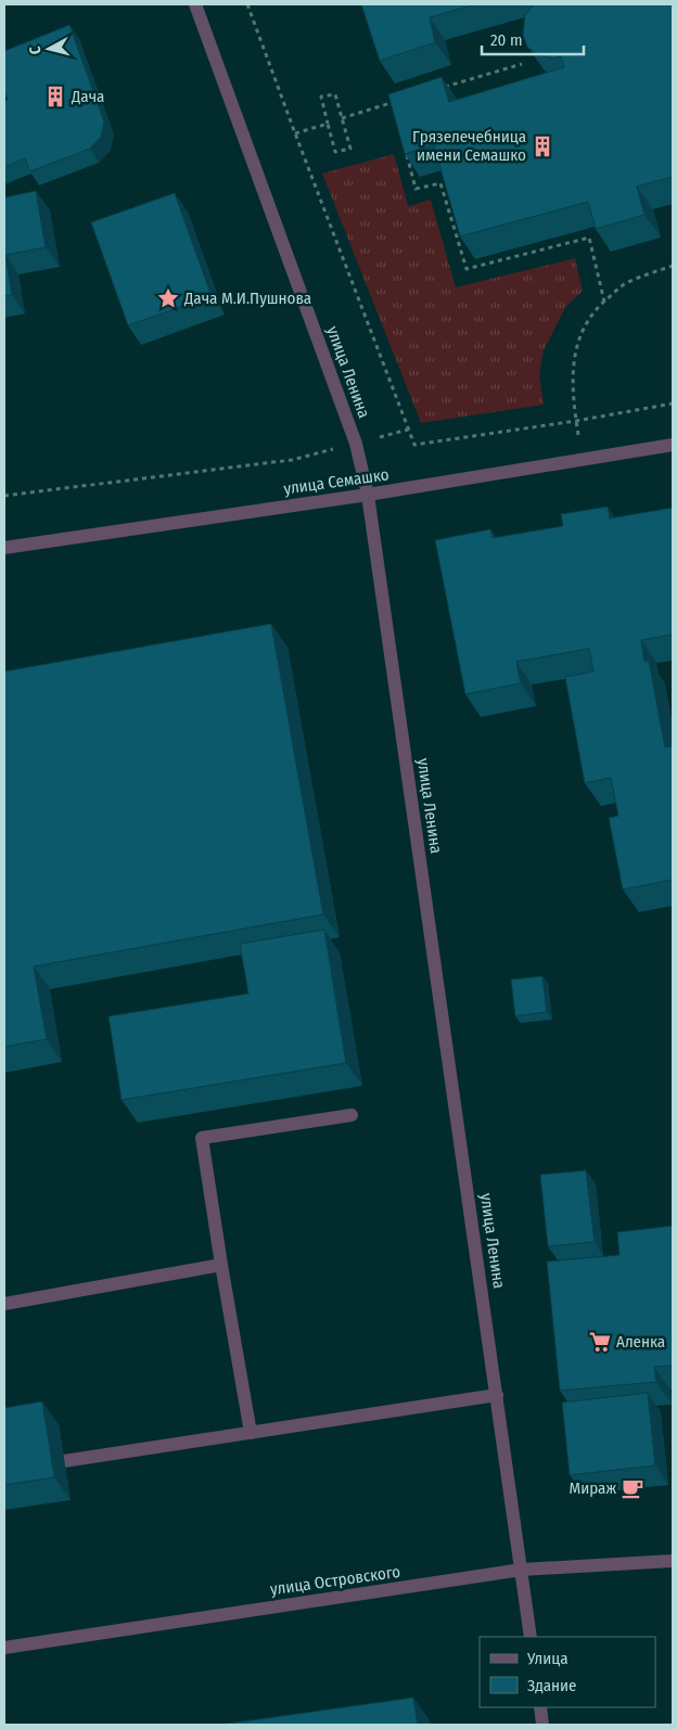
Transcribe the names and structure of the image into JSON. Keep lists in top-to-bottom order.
{
  "streets": {
    "street": ["улица Ленина", "улица Семашко", "улица Островского"]
  },
  "crossings": [
    ["улица Ленина", "улица Семашко"],
    ["улица Ленина", "улица Островского"]
  ],
  "places": {
    "building": ["Дача", "Грязелечебница имени Семашко"],
    "place": ["Дача М.И.Пушнова"],
    "supermarket": ["Аленка"],
    "cafe": ["Мираж"]
  },
  "legend": ["Улица", "Здание"],
  "scale_bar": "20 m",
  "north": "left"
}
